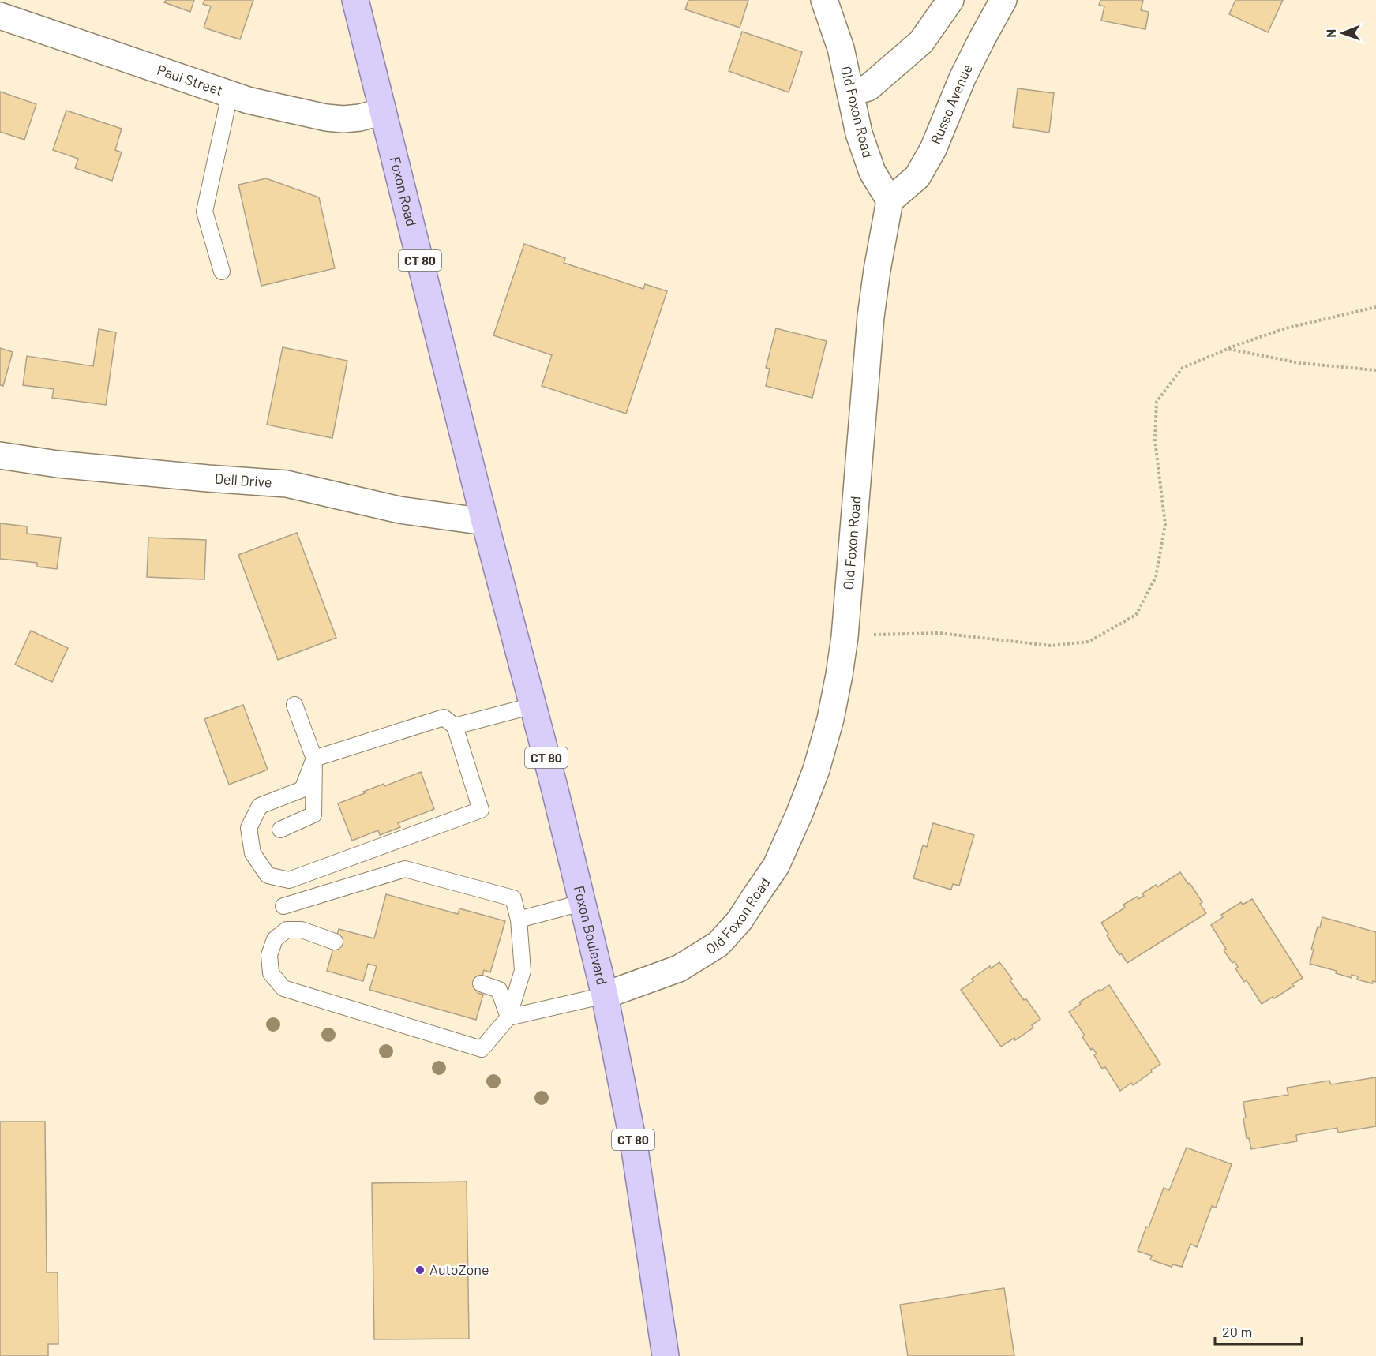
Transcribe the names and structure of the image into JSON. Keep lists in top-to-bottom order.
{
  "streets": {
    "main road": ["Foxon Road", "CT 80", "Foxon Boulevard"],
    "street": [
      "Paul Street",
      "Russo Avenue",
      "Old Foxon Road",
      "Dell Drive"
    ]
  },
  "crossings": [
    ["Paul Street", "Foxon Road"],
    ["Russo Avenue", "Old Foxon Road"],
    ["Old Foxon Road", "Foxon Boulevard"],
    ["Foxon Road", "Dell Drive"],
    ["Foxon Road", "Foxon Boulevard"],
    ["Dell Drive", "Foxon Boulevard"]
  ],
  "places": ["AutoZone"],
  "scale_bar": "20 m",
  "north": "left"
}
